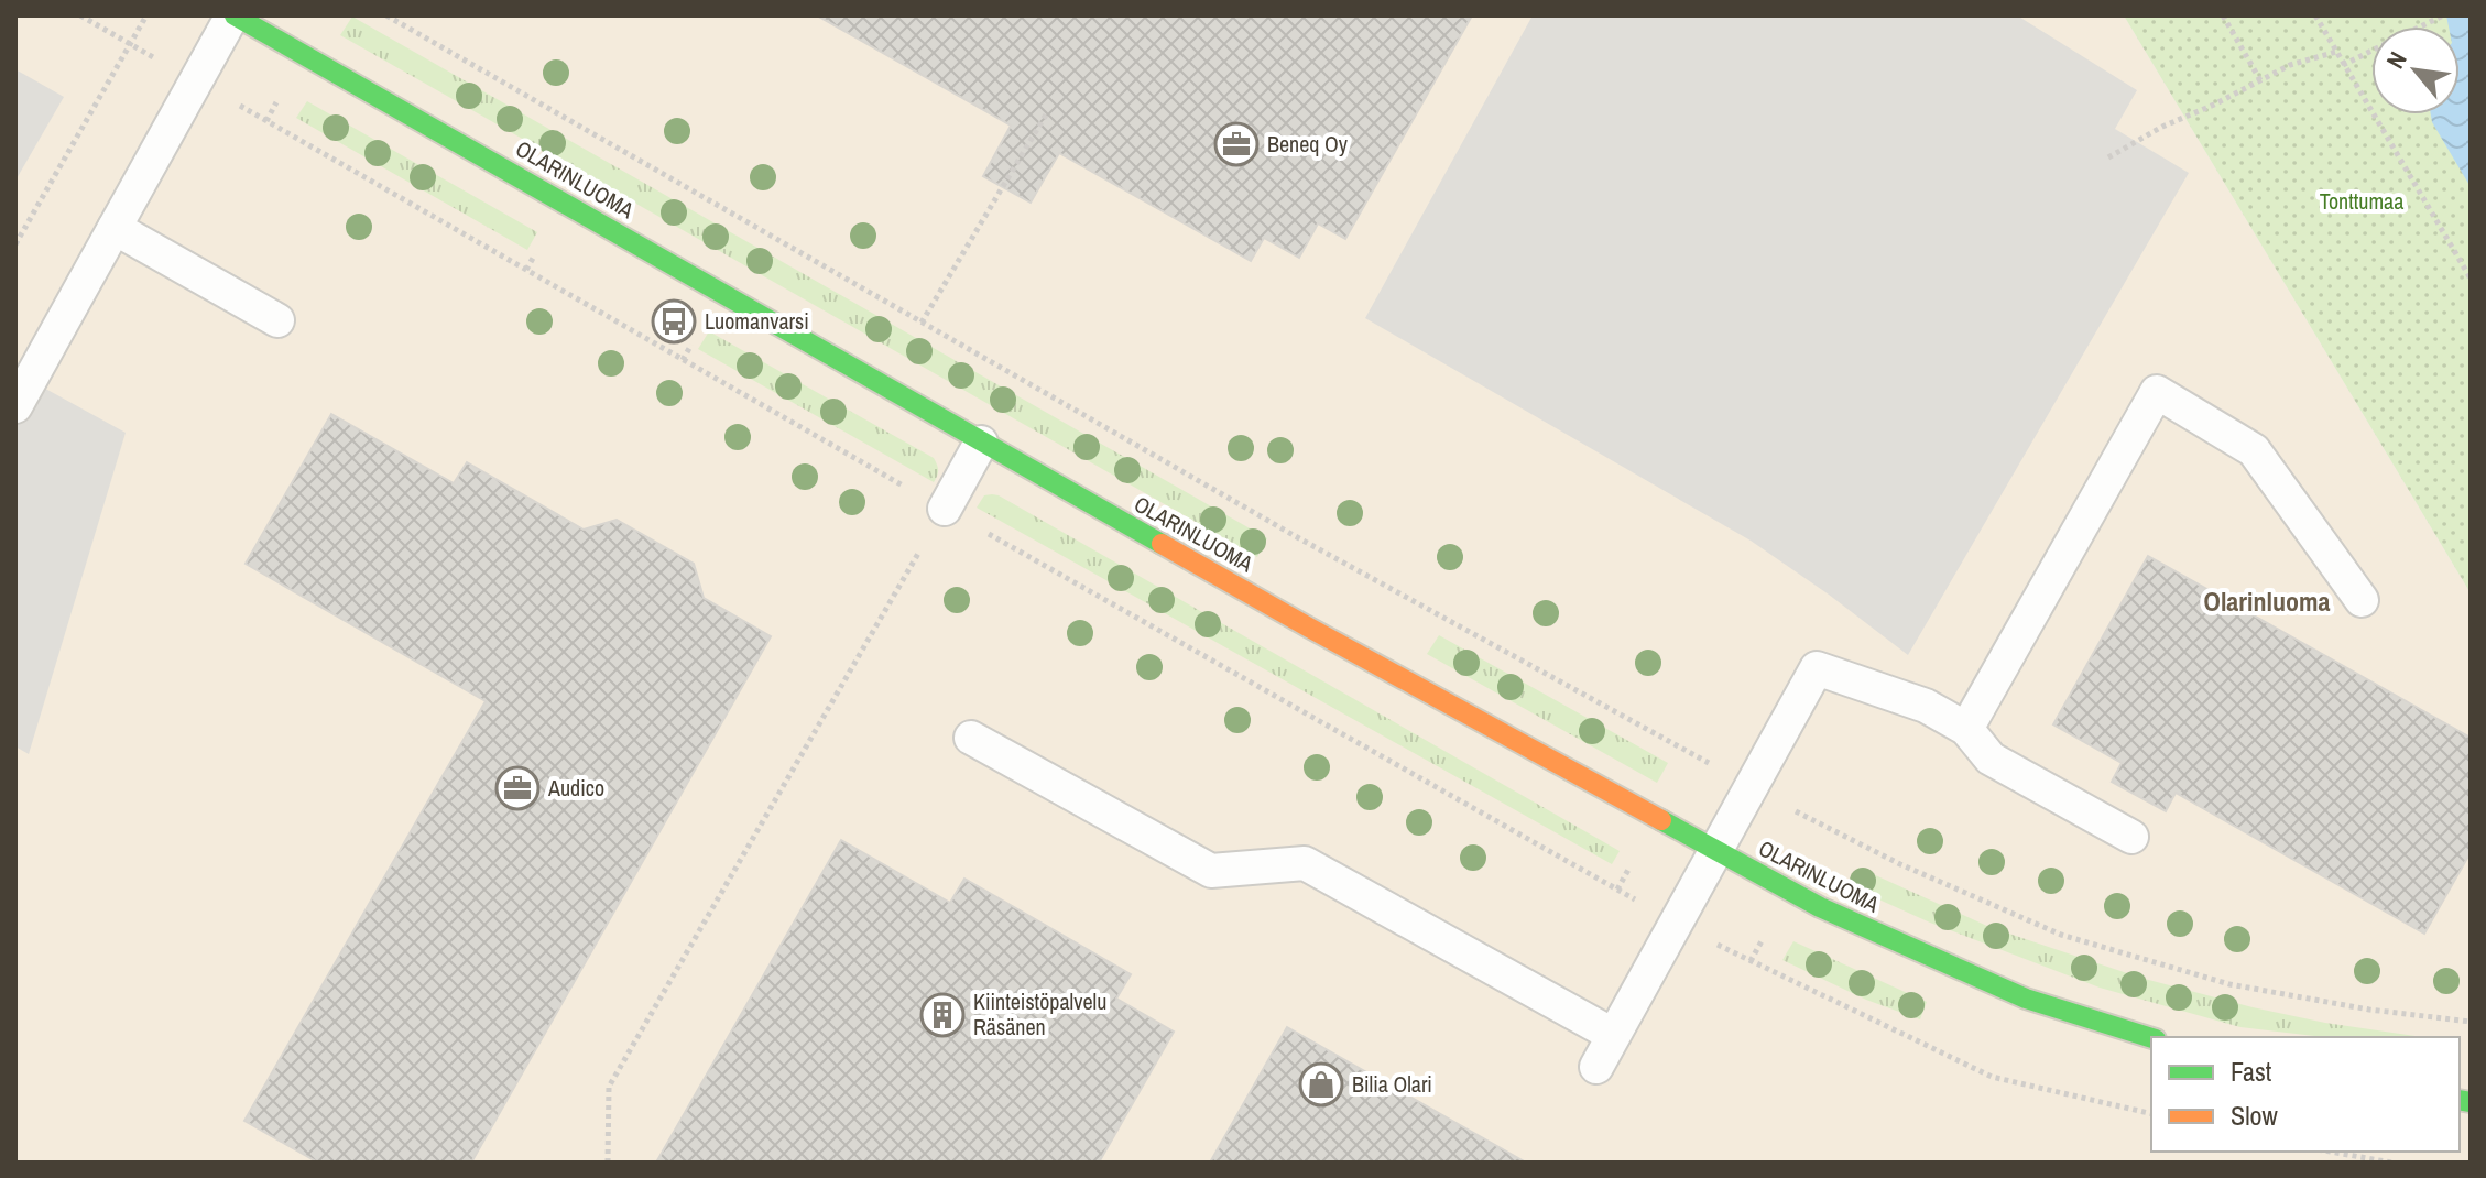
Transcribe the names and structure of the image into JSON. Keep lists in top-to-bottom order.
{
  "streets": {
    "main road": ["OLARINLUOMA"]
  },
  "districts": ["Olarinluoma"],
  "parks": ["Tonttumaa"],
  "places": {
    "office": ["Beneq Oy", "Audico"],
    "bus stop": ["Luomanvarsi"],
    "building": ["Kiinteistöpalvelu Räsänen"],
    "shop": ["Bilia Olari"]
  },
  "legend": ["Fast", "Slow"],
  "north": "top left"
}
